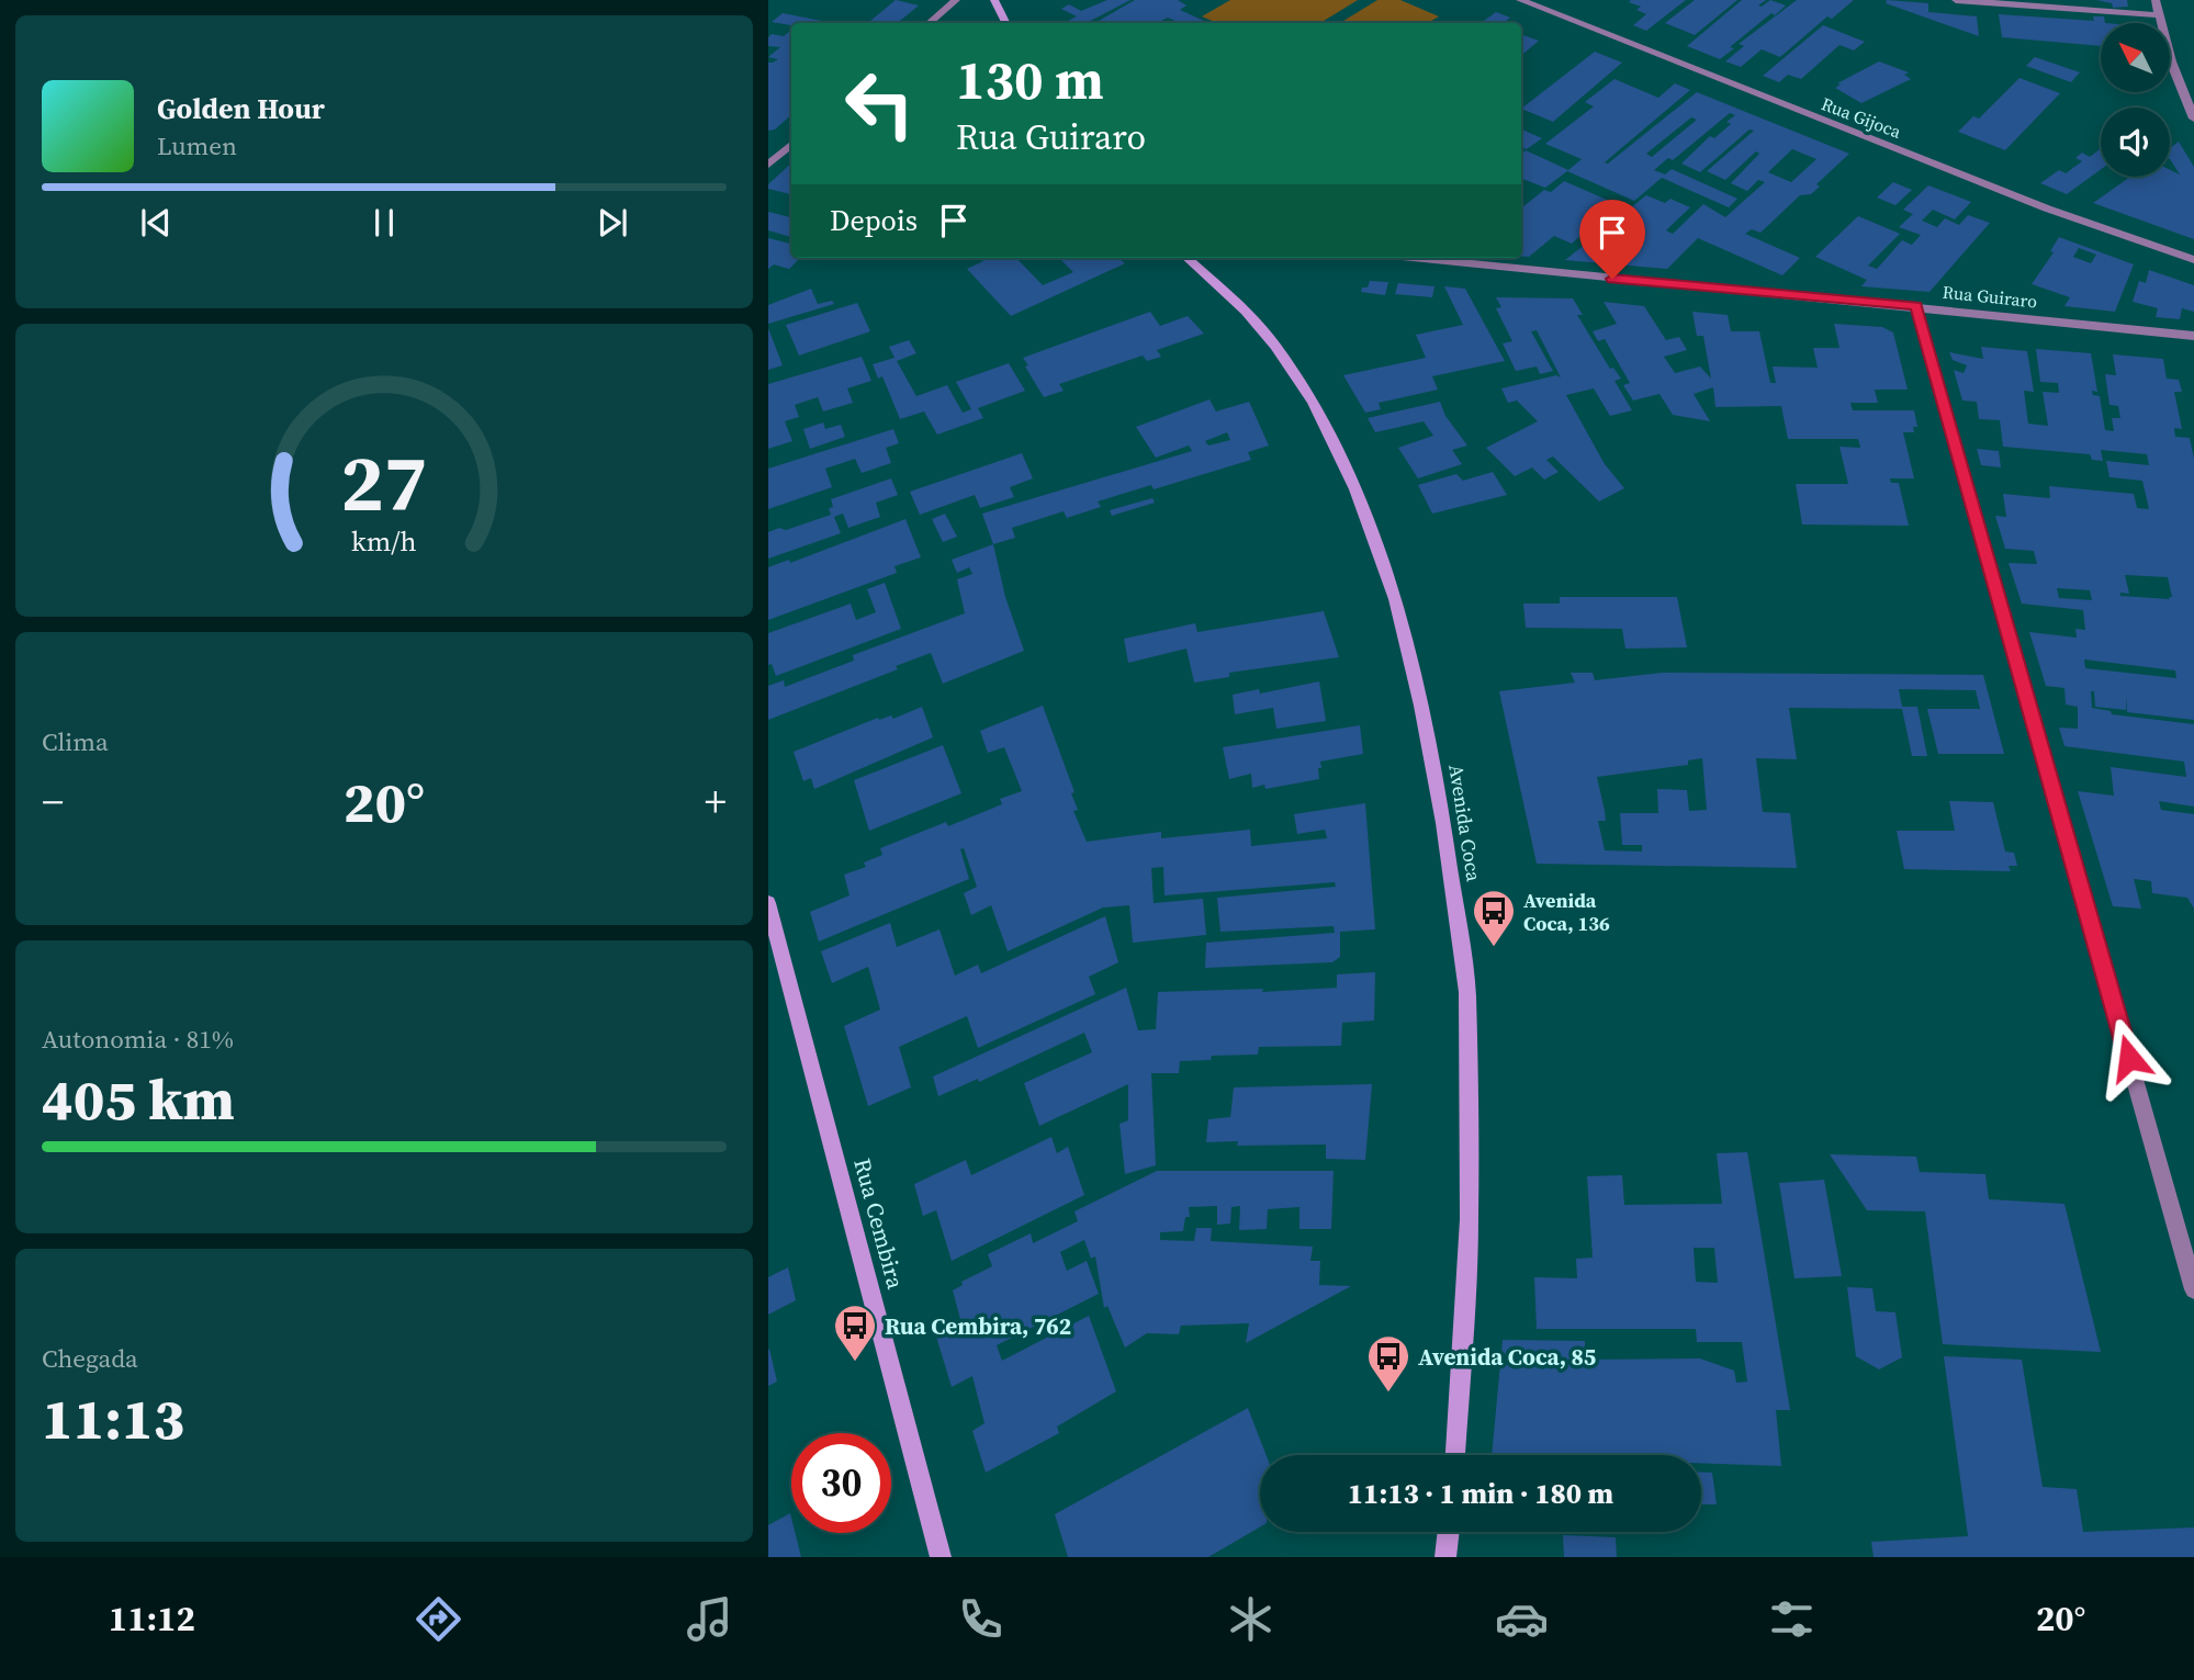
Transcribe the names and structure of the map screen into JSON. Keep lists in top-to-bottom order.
{
  "streets": {
    "street": [
      "Rua Gijoca",
      "Rua Guiraro",
      "Avenida Coca",
      "Rua Cembira"
    ]
  },
  "places": {
    "bus stop": ["Avenida Coca, 136", "Rua Cembira, 762", "Avenida Coca, 85"]
  },
  "north": "top left",
  "page": {
    "turn": ["130 m", "Rua Guiraro"],
    "song": ["Golden Hour", "Lumen"],
    "then": "Depois",
    "tile": [
      "Clima",
      ["Autonomia · 81%", "405 km"],
      ["Chegada", "11:13"]
    ],
    "heat": ["−", "20°", "+"],
    "limit": "30",
    "trip": "11:13 · 1 min · 180 m",
    "tabs": ["11:12", "20°"],
    "gauge": ["27", "km/h"]
  }
}
